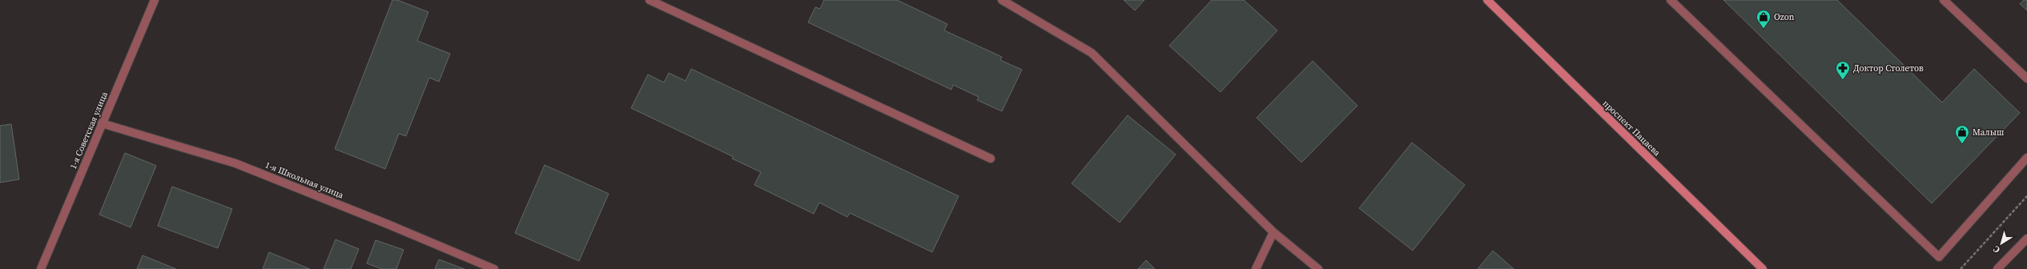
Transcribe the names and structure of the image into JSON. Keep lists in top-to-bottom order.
{
  "streets": {
    "main road": ["проспект Пацаева"],
    "street": ["1-я Советская улица", "1-я Школьная улица"]
  },
  "crossings": [
    ["1-я Советская улица", "1-я Школьная улица"]
  ],
  "places": {
    "shop": ["Ozon", "Малыш"],
    "pharmacy": ["Доктор Столетов"]
  },
  "north": "bottom left"
}
